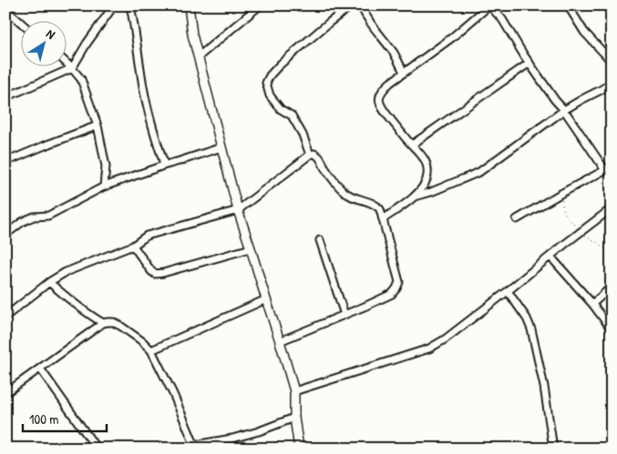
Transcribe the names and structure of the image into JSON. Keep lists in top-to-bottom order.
{
  "scale_bar": "100 m",
  "north": "top right"
}
